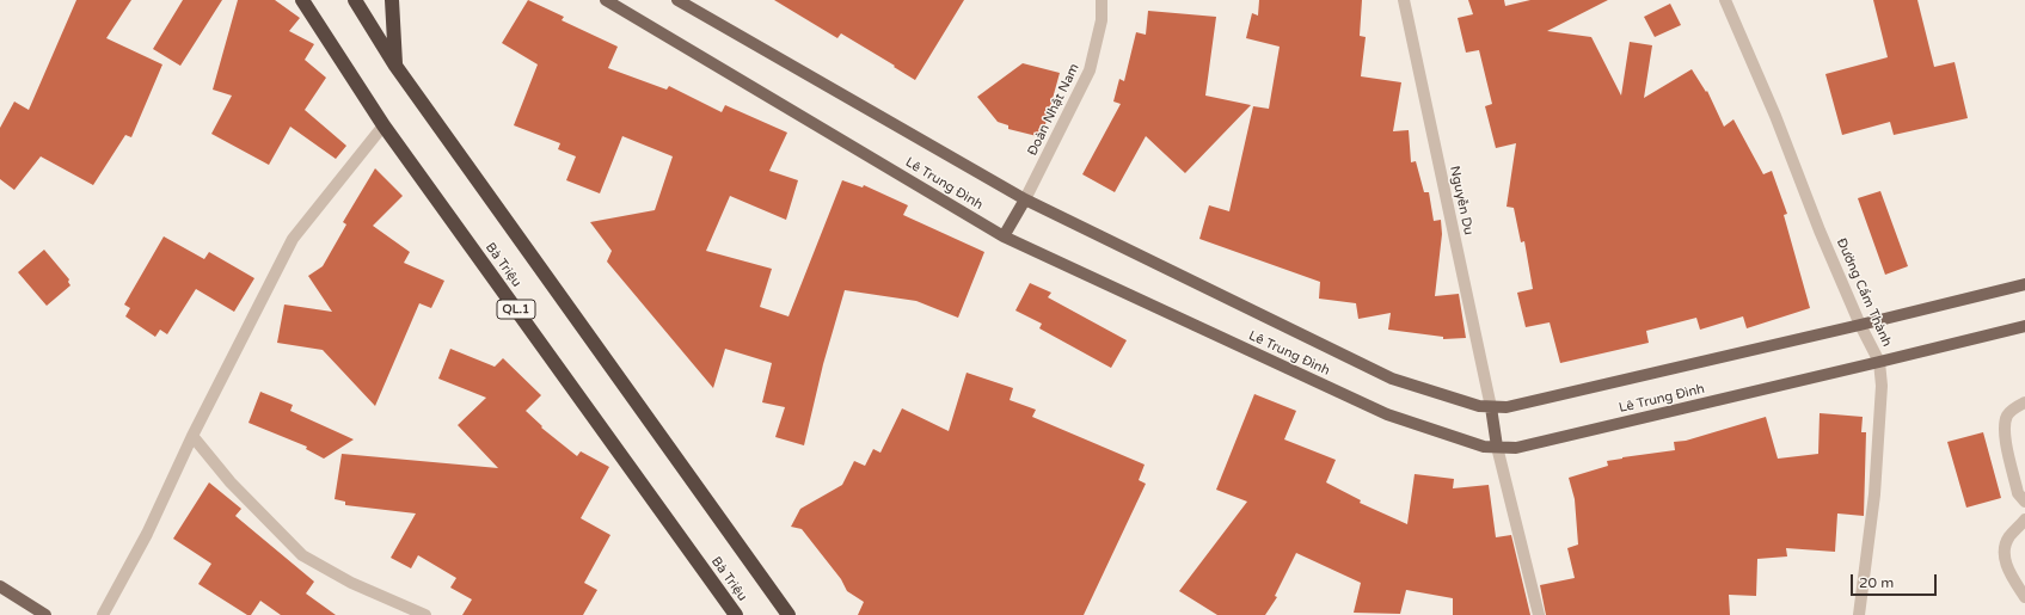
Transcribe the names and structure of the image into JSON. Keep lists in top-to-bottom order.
{
  "streets": {
    "highway": ["Bà Triệu", "QL.1"],
    "main road": ["Lê Trung Đình"],
    "street": ["Đoàn Nhật Nam", "Nguyễn Du", "Đường Cẩm Thành"]
  },
  "crossings": [
    ["Đoàn Nhật Nam", "Lê Trung Đình"],
    ["Lê Trung Đình", "Nguyễn Du"],
    ["Lê Trung Đình", "Đường Cẩm Thành"]
  ],
  "scale_bar": "20 m"
}
